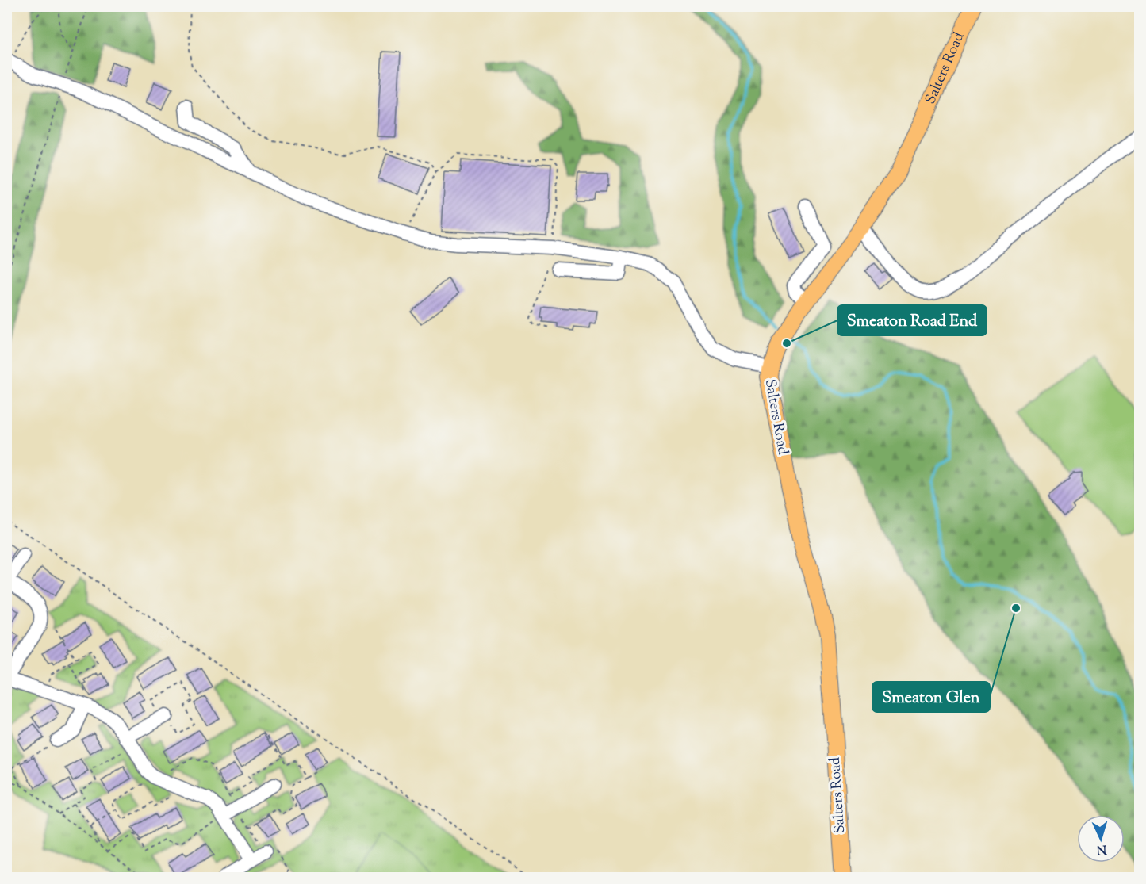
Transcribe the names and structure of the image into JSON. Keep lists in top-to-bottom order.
{
  "streets": {
    "main road": ["Salters Road"]
  },
  "places": ["Smeaton Road End", "Smeaton Glen"],
  "north": "bottom"
}
